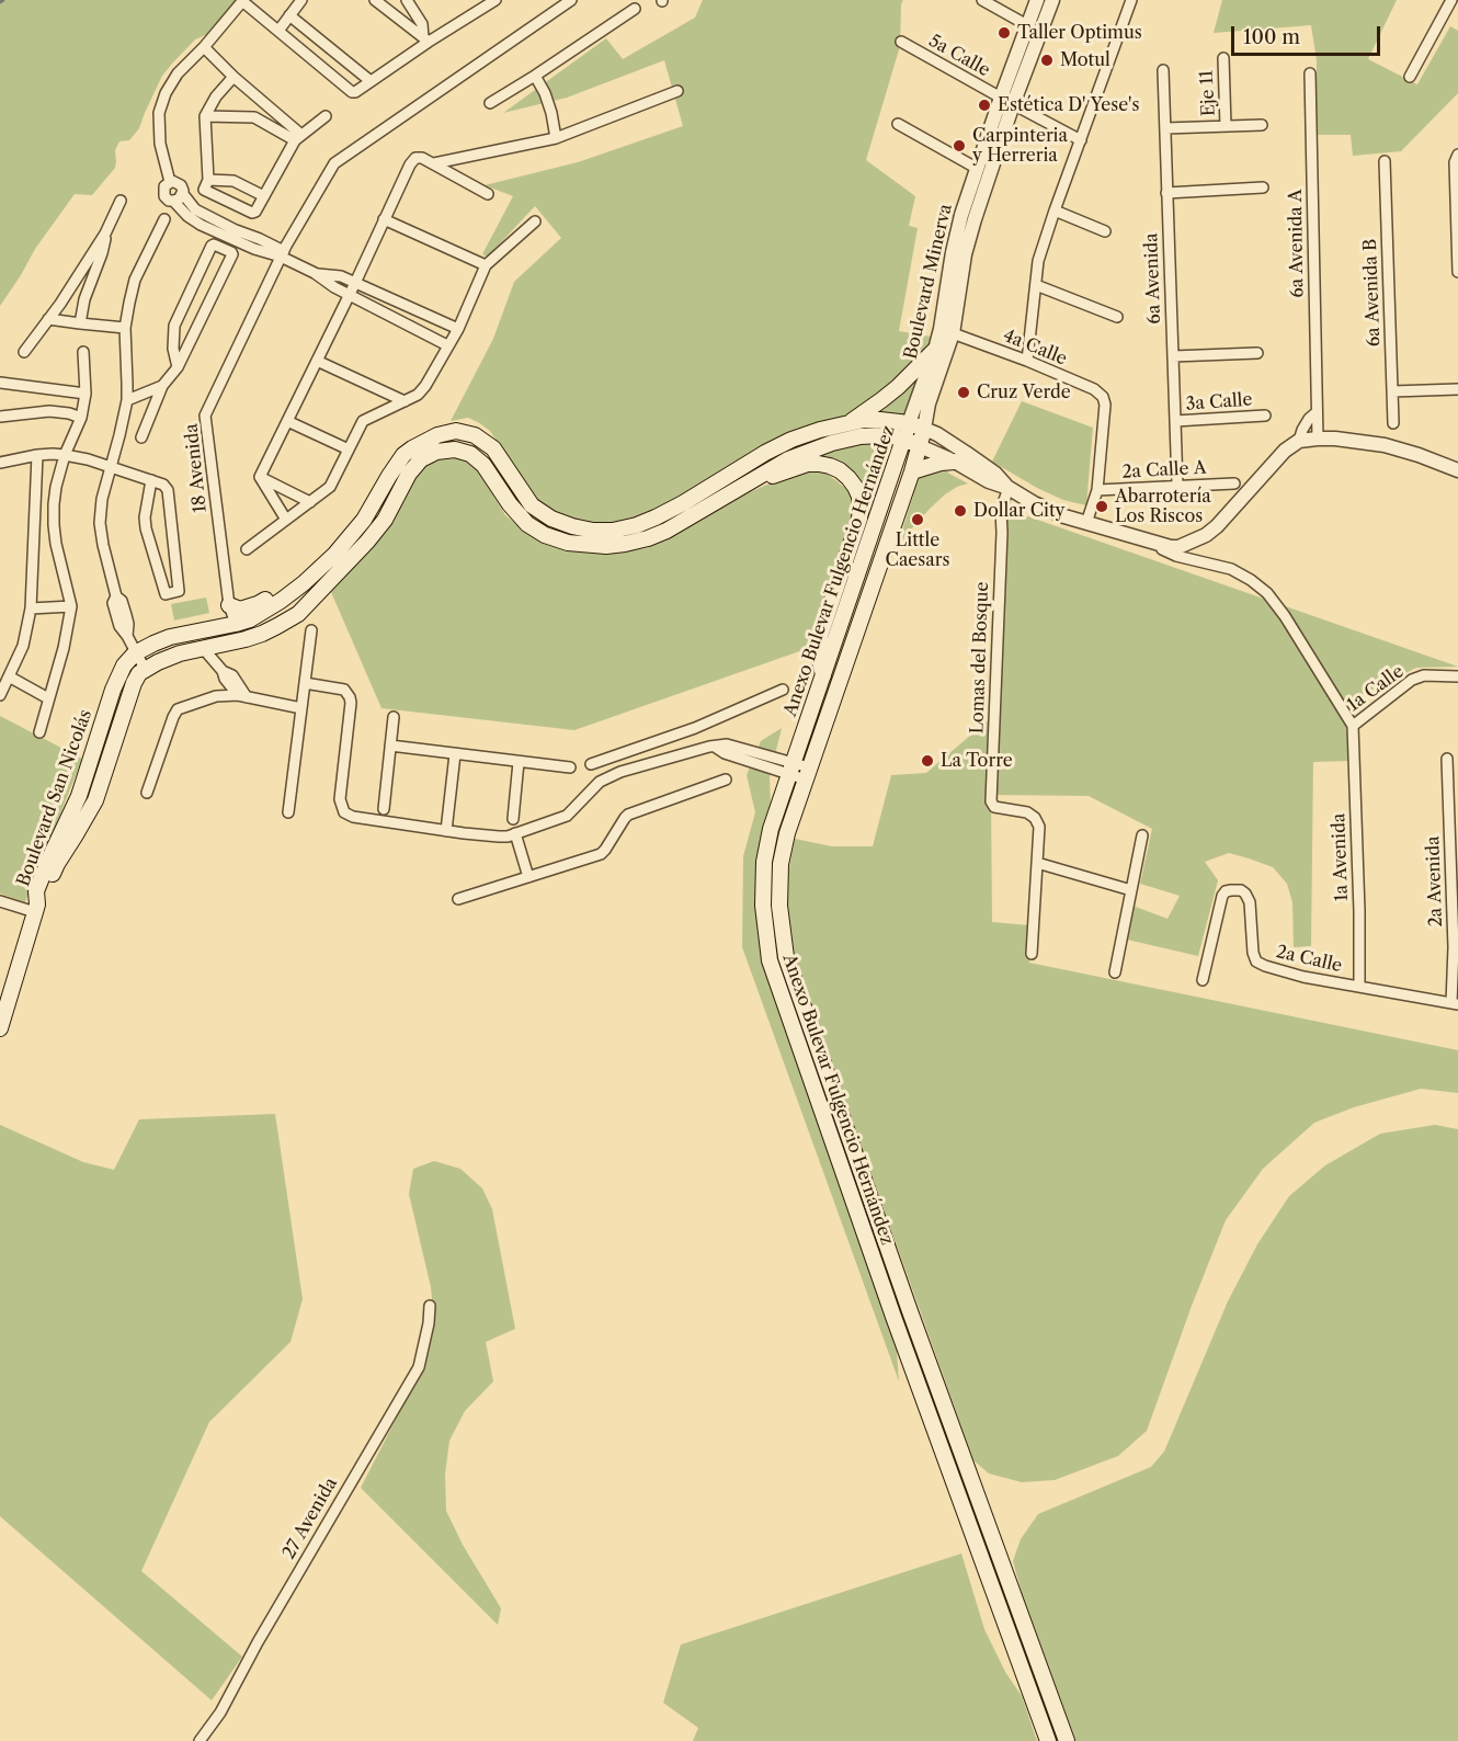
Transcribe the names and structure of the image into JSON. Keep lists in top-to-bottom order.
{
  "streets": {
    "main road": ["Anexo Bulevar Fulgencio Hernández", "Boulevard San Nicolás"],
    "street": [
      "5a Calle",
      "Eje 11",
      "6a Avenida A",
      "6a Avenida",
      "Boulevard Minerva",
      "6a Avenida B",
      "4a Calle",
      "3a Calle",
      "18 Avenida",
      "2a Calle A",
      "Lomas del Bosque",
      "1a Calle",
      "1a Avenida",
      "2a Avenida",
      "2a Calle",
      "27 Avenida"
    ]
  },
  "crossings": [
    ["5a Calle", "Boulevard Minerva"],
    ["6a Avenida", "3a Calle"],
    ["6a Avenida", "2a Calle A"],
    ["Boulevard Minerva", "4a Calle"],
    ["Boulevard Minerva", "Anexo Bulevar Fulgencio Hernández"],
    ["4a Calle", "2a Calle A"],
    ["1a Calle", "1a Avenida"],
    ["1a Avenida", "2a Calle"],
    ["2a Avenida", "2a Calle"]
  ],
  "places": [
    "Taller Optimus",
    "Motul",
    "Estética D' Yese's",
    "Carpinteria y Herreria",
    "Cruz Verde",
    "Abarrotería Los Riscos",
    "Dollar City",
    "Little Caesars",
    "La Torre"
  ],
  "scale_bar": "100 m"
}
